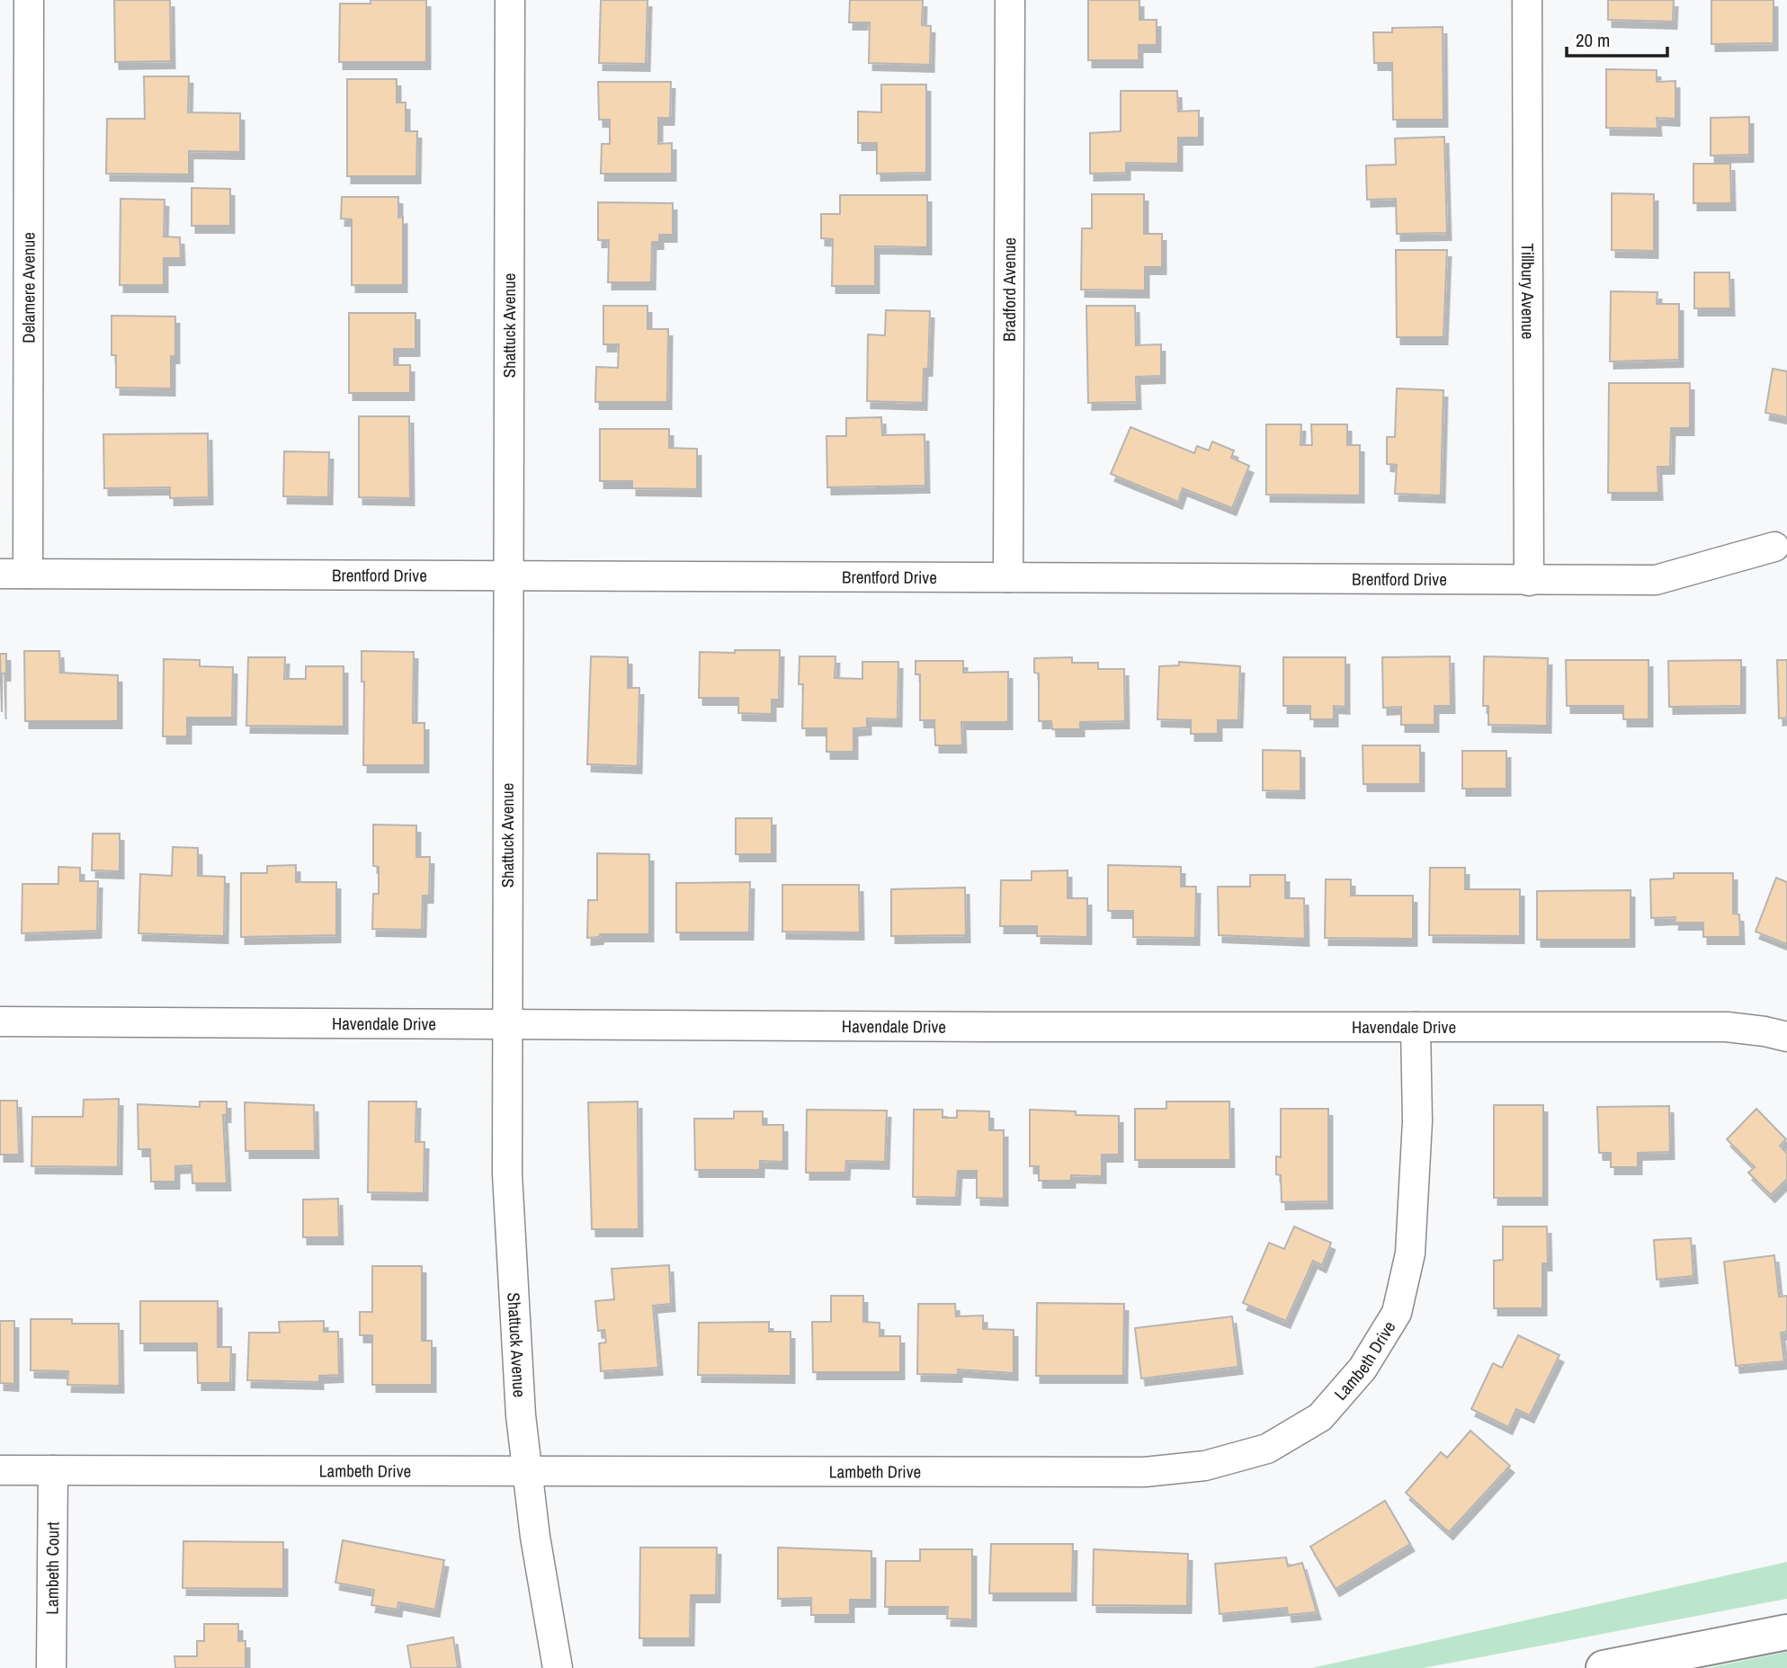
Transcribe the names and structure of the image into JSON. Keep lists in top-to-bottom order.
{
  "streets": {
    "street": [
      "Delamere Avenue",
      "Bradford Avenue",
      "Tillbury Avenue",
      "Shattuck Avenue",
      "Brentford Drive",
      "Havendale Drive",
      "Lambeth Drive",
      "Lambeth Court"
    ]
  },
  "crossings": [
    ["Delamere Avenue", "Brentford Drive"],
    ["Bradford Avenue", "Brentford Drive"],
    ["Tillbury Avenue", "Brentford Drive"],
    ["Shattuck Avenue", "Brentford Drive"],
    ["Shattuck Avenue", "Havendale Drive"],
    ["Shattuck Avenue", "Lambeth Drive"],
    ["Havendale Drive", "Lambeth Drive"],
    ["Lambeth Drive", "Lambeth Court"]
  ],
  "scale_bar": "20 m"
}
